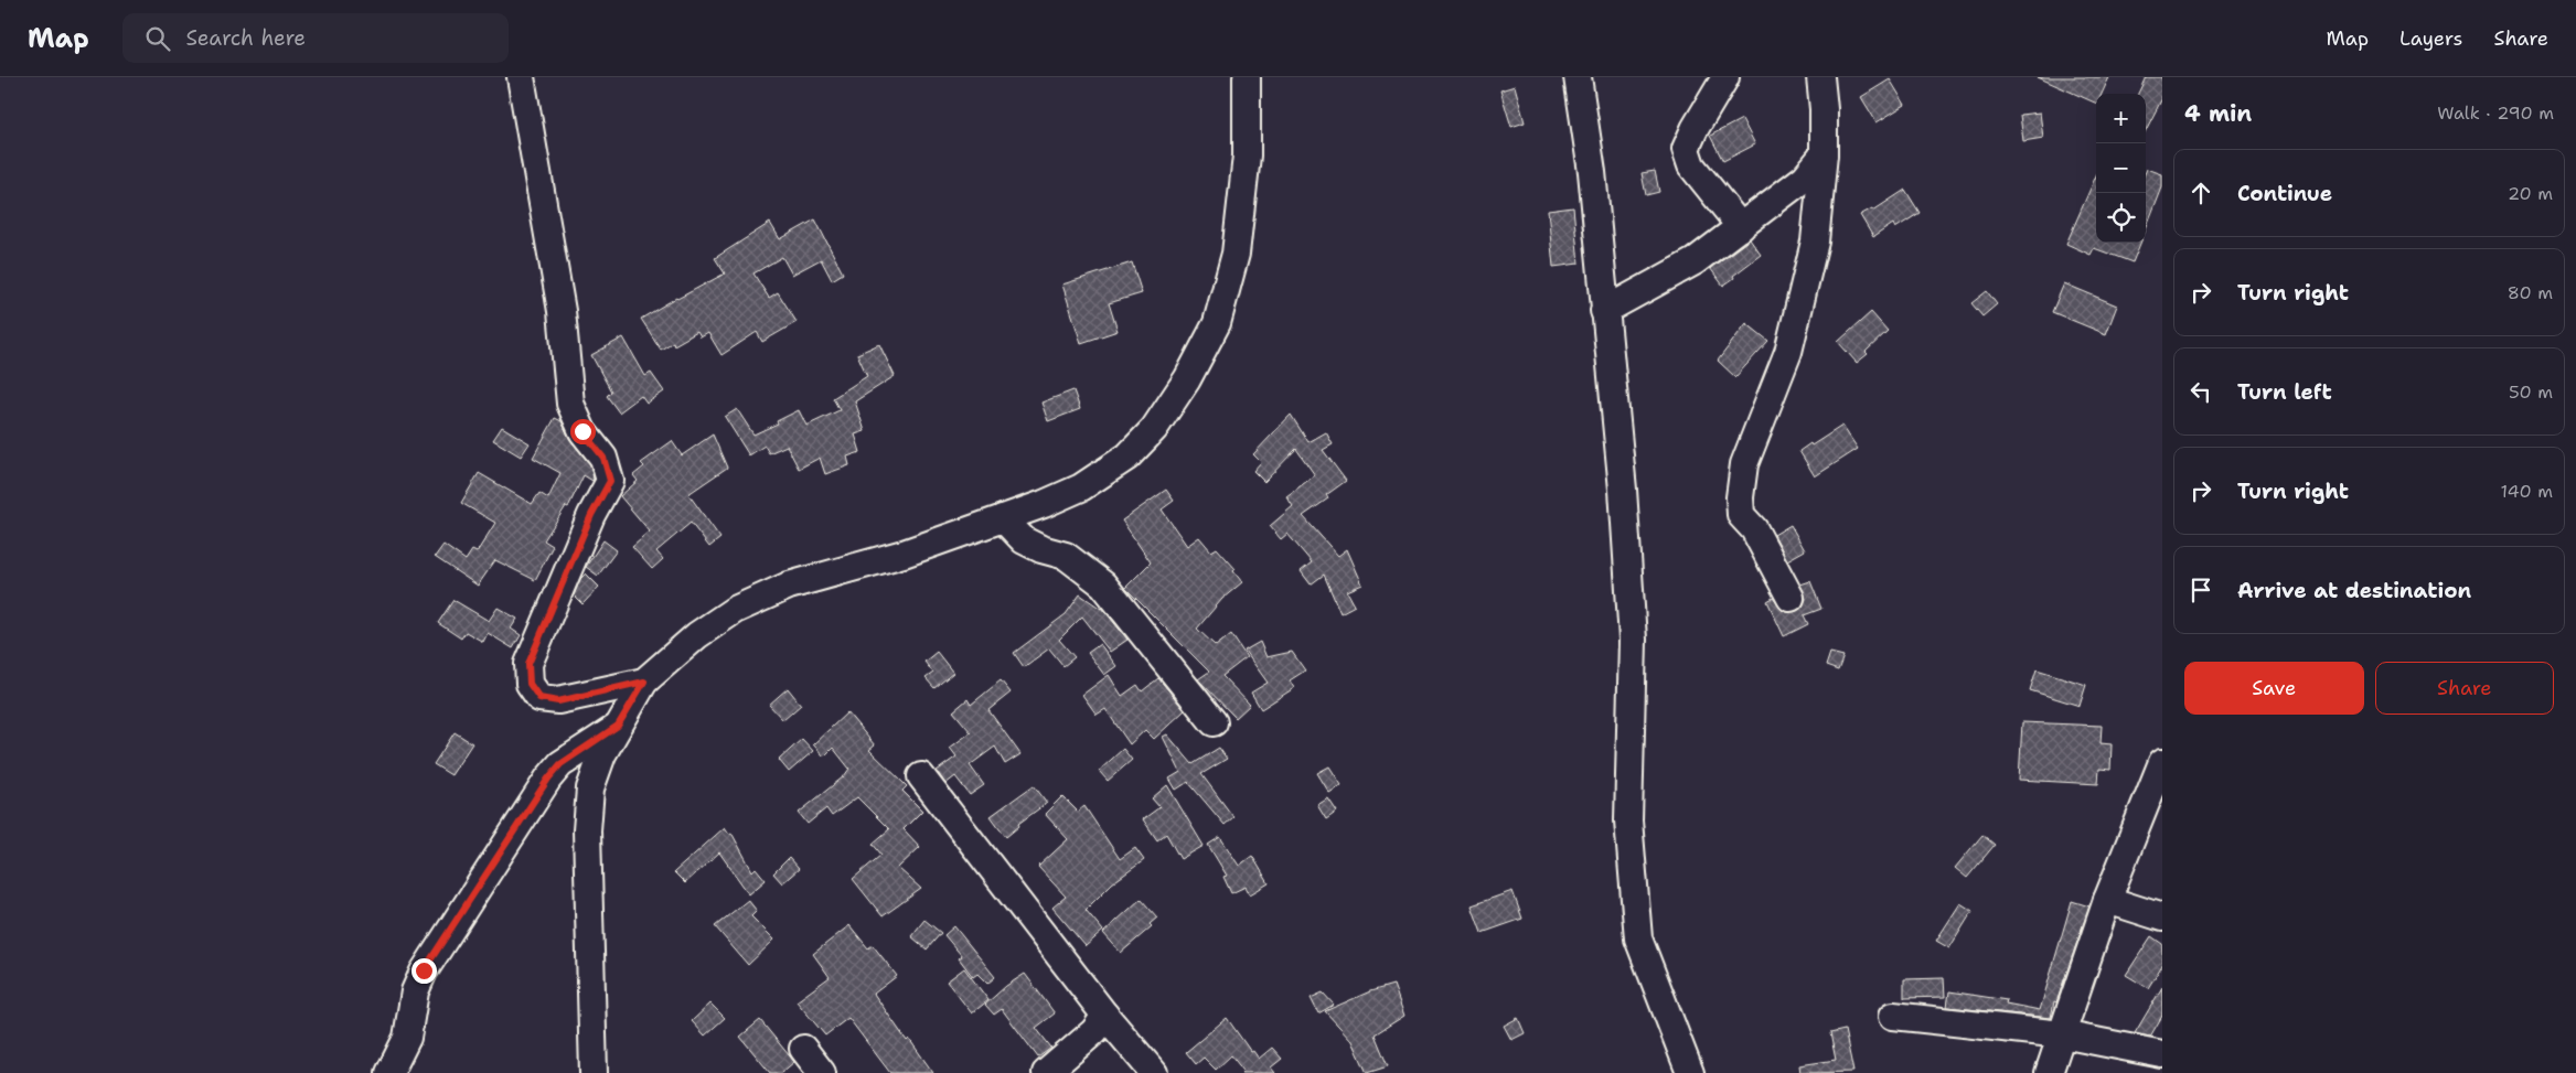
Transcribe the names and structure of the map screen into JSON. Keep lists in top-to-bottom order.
{
  "page": {
    "header": "Map",
    "search": "Search here",
    "nav": ["Map", "Layers", "Share"],
    "heading": ["4 min", "Walk · 290 m"],
    "map_buttons": ["+", "−"],
    "list": [
      ["Continue", "20 m"],
      ["Turn right", "80 m"],
      ["Turn left", "50 m"],
      ["Turn right", "140 m"],
      "Arrive at destination"
    ],
    "buttons": ["Save", "Share"]
  }
}
